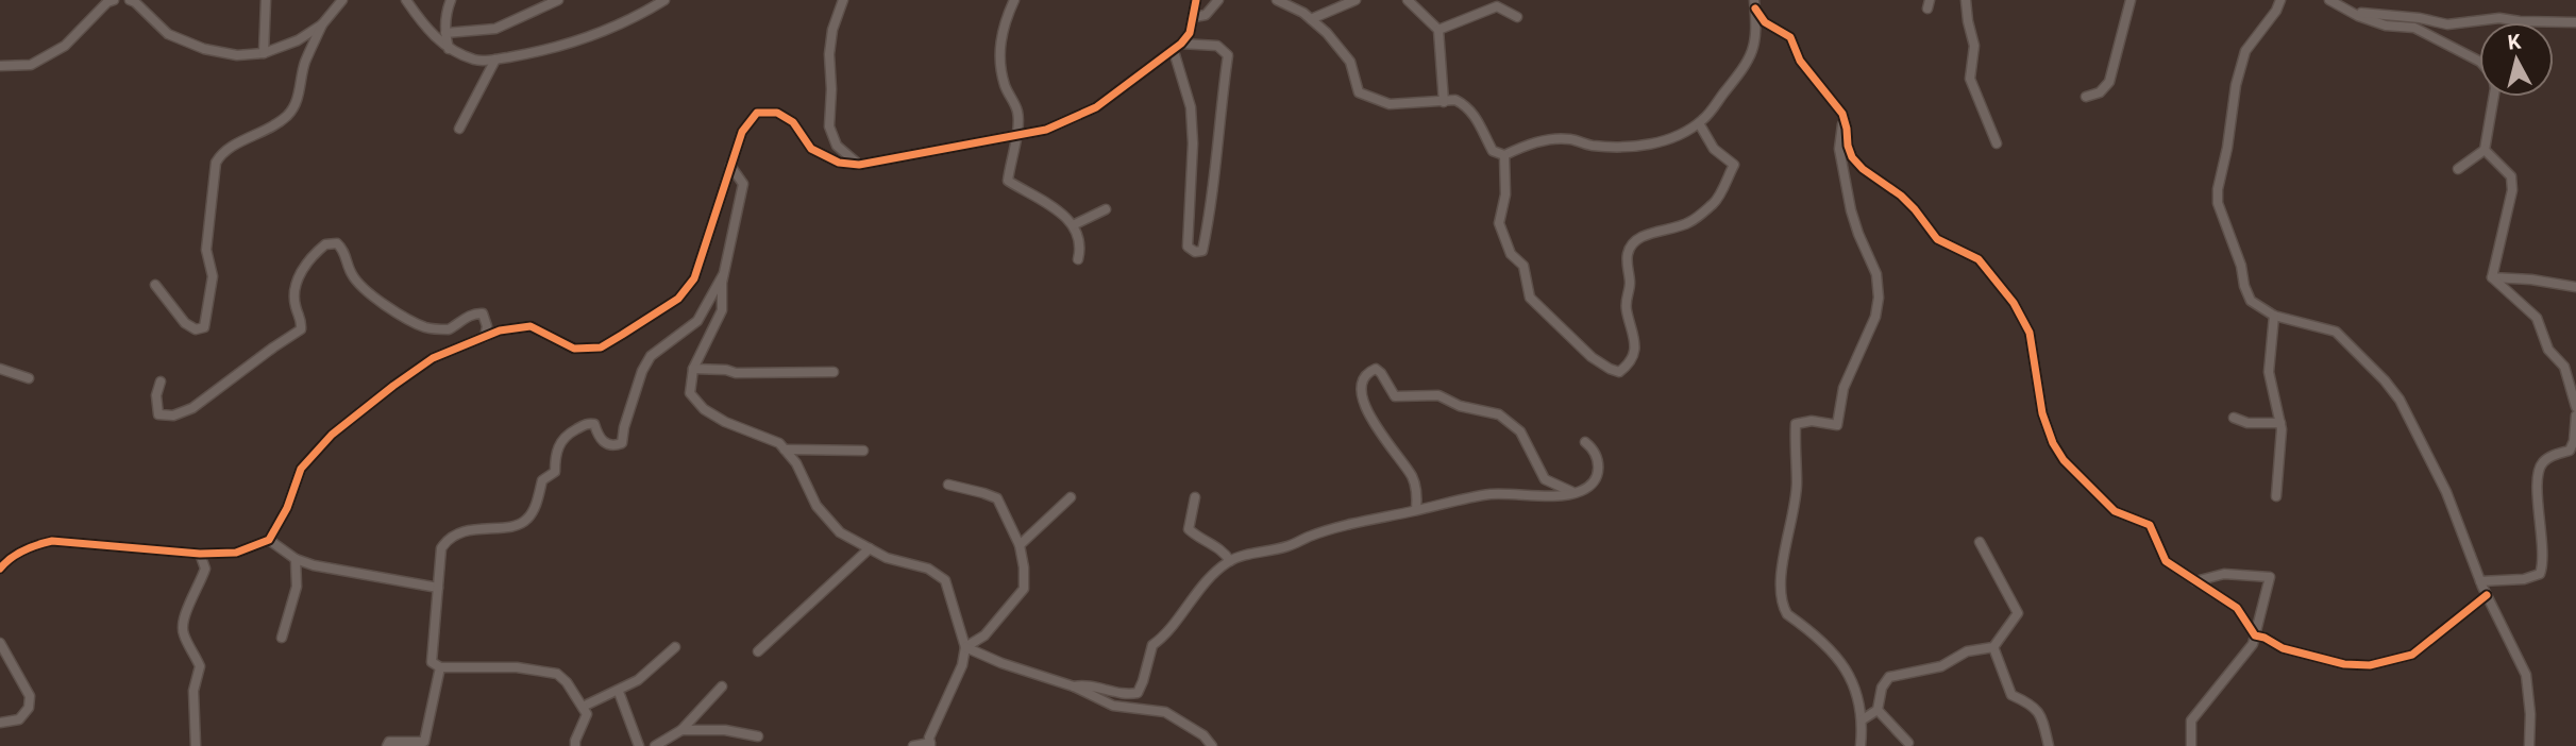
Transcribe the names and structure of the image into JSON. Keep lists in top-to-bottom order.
{
  "north": "top"
}
